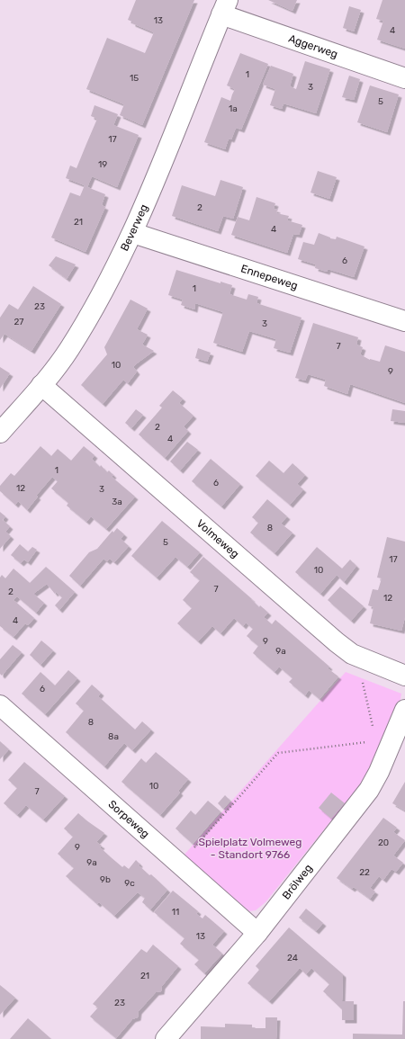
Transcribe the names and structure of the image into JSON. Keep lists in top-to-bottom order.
{
  "streets": {
    "street": [
      "Aggerweg",
      "Beverweg",
      "Ennepeweg",
      "Volmeweg",
      "Sorpeweg",
      "Brölweg"
    ]
  },
  "crossings": [
    ["Aggerweg", "Beverweg"],
    ["Beverweg", "Ennepeweg"],
    ["Beverweg", "Volmeweg"],
    ["Sorpeweg", "Brölweg"]
  ],
  "parks": ["Spielplatz Volmeweg - Standort 9766"],
  "house_numbers": [
    "13",
    "4",
    "1",
    "15",
    "3",
    "5",
    "1a",
    "17",
    "19",
    "2",
    "21",
    "4",
    "6",
    "1",
    "23",
    "27",
    "3",
    "7",
    "10",
    "9",
    "2",
    "4",
    "1",
    "6",
    "12",
    "3",
    "3a",
    "8",
    "5",
    "17",
    "10",
    "7",
    "2",
    "12",
    "4",
    "9",
    "9a",
    "6",
    "8",
    "8a",
    "10",
    "7",
    "20",
    "9",
    "9a",
    "22",
    "9b",
    "9c",
    "11",
    "13",
    "24",
    "21",
    "23"
  ]
}
